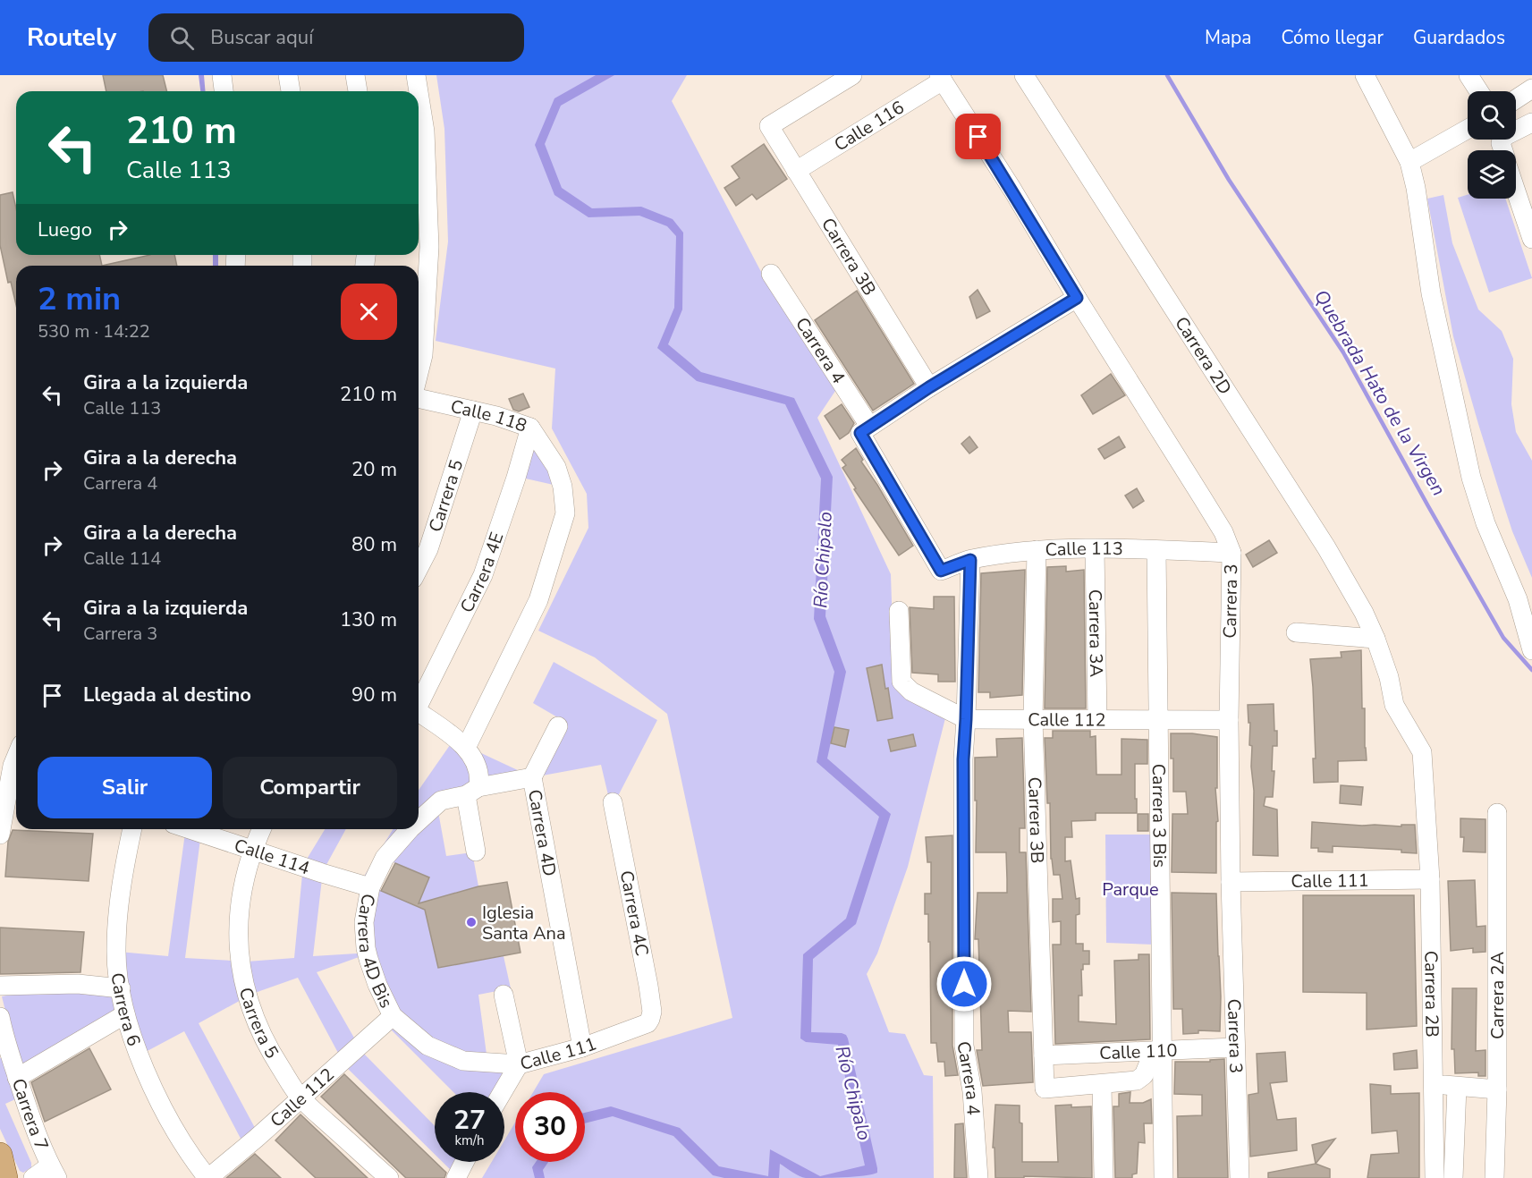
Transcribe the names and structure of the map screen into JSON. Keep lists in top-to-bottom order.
{
  "streets": {
    "street": [
      "Calle 116",
      "Carrera 3B",
      "Carrera 4",
      "Carrera 2D",
      "Calle 118",
      "Carrera 5",
      "Calle 113",
      "Carrera 4E",
      "Carrera 3",
      "Carrera 3A",
      "Calle 112",
      "Carrera 3 Bis",
      "Carrera 4D",
      "Calle 114",
      "Calle 111",
      "Carrera 4C",
      "Carrera 4D Bis",
      "Carrera 2B",
      "Carrera 2A",
      "Carrera 6",
      "Calle 110",
      "Carrera 7"
    ]
  },
  "crossings": [
    ["Calle 116", "Carrera 3B"],
    ["Calle 116", "Carrera 3"],
    ["Carrera 3B", "Calle 113"],
    ["Carrera 3B", "Calle 112"],
    ["Carrera 3B", "Calle 110"],
    ["Carrera 4", "Calle 113"],
    ["Carrera 4", "Calle 112"],
    ["Carrera 2D", "Carrera 2B"],
    ["Calle 118", "Carrera 5"],
    ["Calle 118", "Carrera 4E"],
    ["Carrera 5", "Calle 112"],
    ["Carrera 5", "Calle 114"],
    ["Calle 113", "Carrera 3"],
    ["Calle 113", "Carrera 3A"],
    ["Calle 113", "Carrera 3 Bis"],
    ["Carrera 3", "Calle 112"],
    ["Carrera 3", "Calle 111"],
    ["Carrera 3", "Calle 110"],
    ["Carrera 3A", "Calle 112"],
    ["Calle 112", "Carrera 3 Bis"],
    ["Calle 112", "Carrera 4D Bis"],
    ["Calle 112", "Carrera 6"],
    ["Carrera 3 Bis", "Calle 110"],
    ["Carrera 4D", "Calle 111"],
    ["Carrera 4D", "Carrera 4D Bis"],
    ["Calle 114", "Carrera 4D Bis"],
    ["Calle 111", "Carrera 4C"],
    ["Calle 111", "Carrera 4D Bis"],
    ["Calle 111", "Carrera 2B"]
  ],
  "water": ["Quebrada Hato de la Virgen", "Río Chipalo"],
  "parks": ["Parque"],
  "places": ["Iglesia Santa Ana"],
  "page": {
    "header": "Routely",
    "search": "Buscar aquí",
    "nav": ["Mapa", "Cómo llegar", "Guardados"],
    "turn": ["210 m", "Calle 113"],
    "then": "Luego",
    "heading": ["2 min", "530 m · 14:22"],
    "list": [
      {
        "name": "Gira a la izquierda",
        "note": "Calle 113",
        "value": "210 m"
      },
      {
        "name": "Gira a la derecha",
        "note": "Carrera 4",
        "value": "20 m"
      },
      {
        "name": "Gira a la derecha",
        "note": "Calle 114",
        "value": "80 m"
      },
      {
        "name": "Gira a la izquierda",
        "note": "Carrera 3",
        "value": "130 m"
      },
      {
        "name": "Llegada al destino",
        "value": "90 m"
      }
    ],
    "buttons": ["Salir", "Compartir"],
    "speed": "27 km/h",
    "limit": "30"
  }
}
